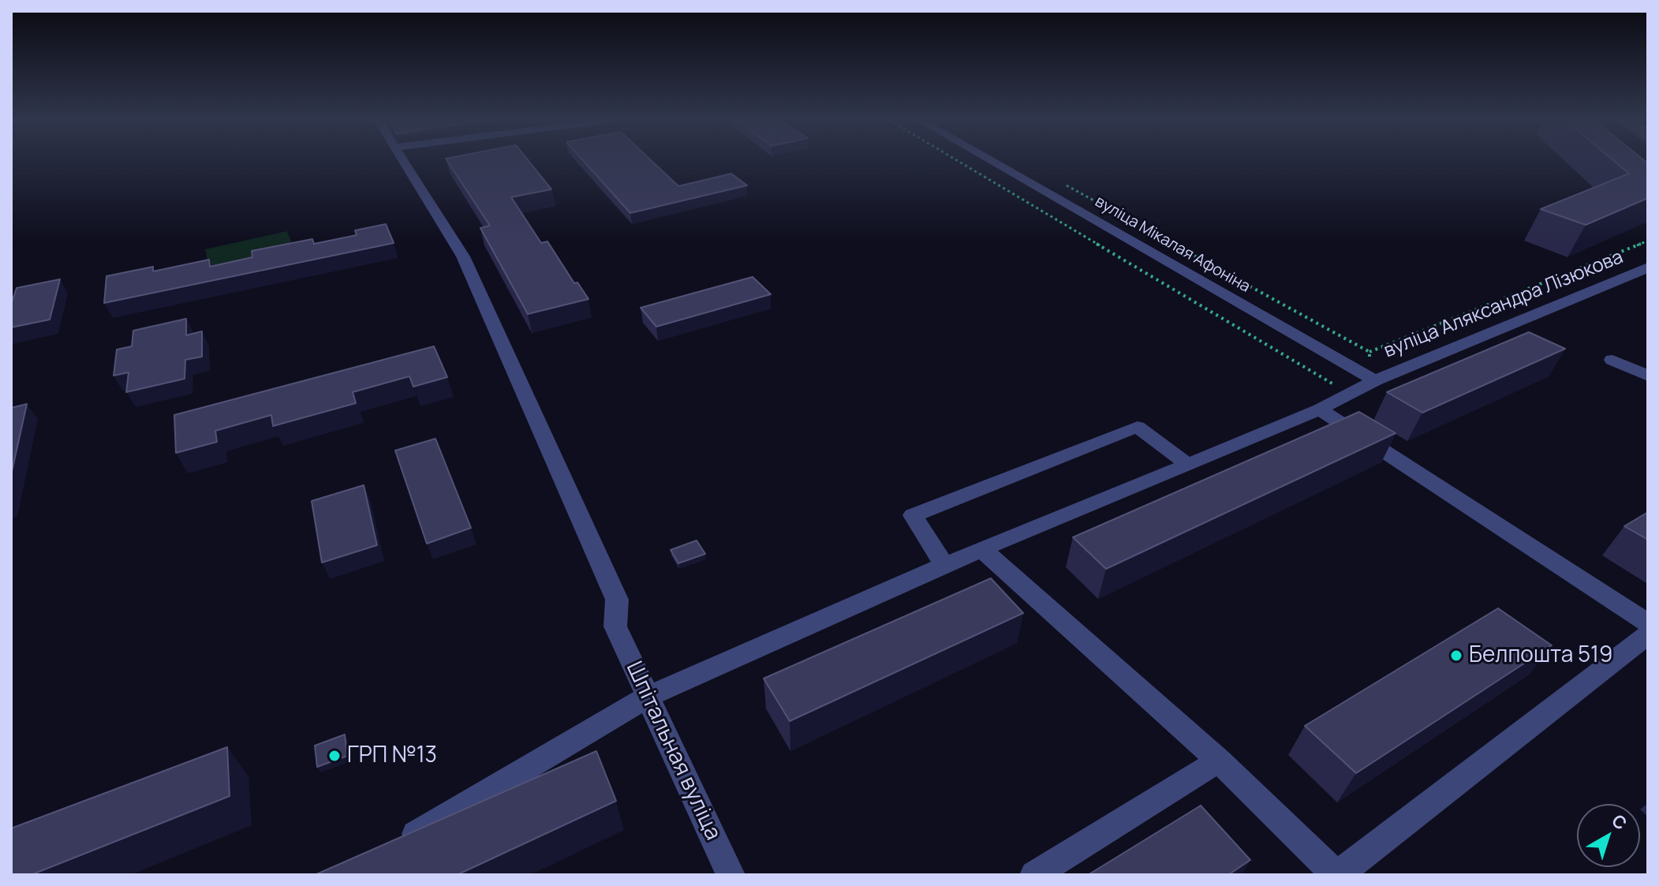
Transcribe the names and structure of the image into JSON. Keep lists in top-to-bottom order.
{
  "streets": {
    "street": ["вуліца Мікалая Афоніна", "вуліца Аляксандра Лізюкова", "Шпітальная вуліца"]
  },
  "crossings": [
    ["вуліца Мікалая Афоніна", "вуліца Аляксандра Лізюкова"],
    ["вуліца Аляксандра Лізюкова", "Шпітальная вуліца"]
  ],
  "places": ["Белпошта 519", "ГРП №13"],
  "north": "top right"
}
